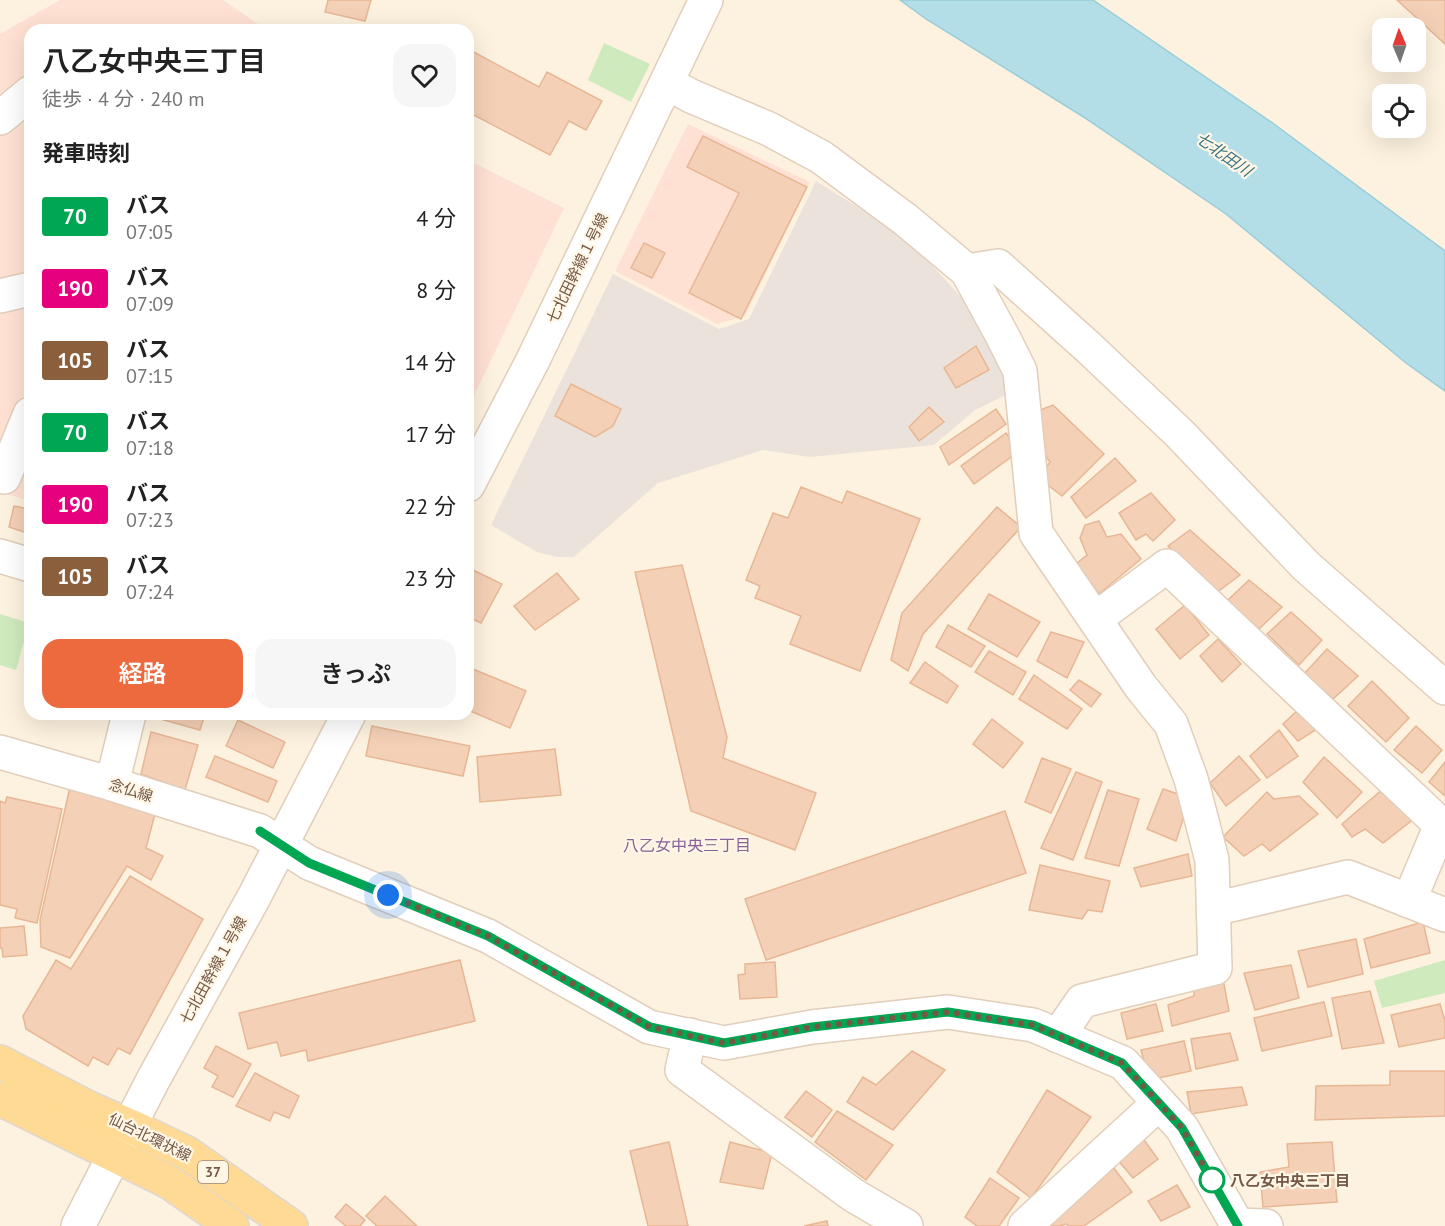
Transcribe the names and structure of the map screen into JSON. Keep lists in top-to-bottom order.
{
  "streets": {
    "main road": ["仙台北環状線", "37"],
    "street": ["七北田幹線１号線", "念仏線"]
  },
  "crossings": [
    ["七北田幹線１号線", "念仏線"],
    ["七北田幹線１号線", "仙台北環状線"],
    ["七北田幹線１号線", "37"]
  ],
  "districts": ["八乙女中央三丁目"],
  "water": ["七北田川"],
  "places": ["八乙女中央三丁目"],
  "lines": ["bus line 70"],
  "north": "top",
  "page": {
    "heading": [
      ["八乙女中央三丁目", "徒歩 · 4 分 · 240 m"],
      "発車時刻"
    ],
    "list": [
      {
        "mark": "70",
        "name": "バス",
        "note": "07:05",
        "value": "4 分"
      },
      {
        "mark": "190",
        "name": "バス",
        "note": "07:09",
        "value": "8 分"
      },
      {
        "mark": "105",
        "name": "バス",
        "note": "07:15",
        "value": "14 分"
      },
      {
        "mark": "70",
        "name": "バス",
        "note": "07:18",
        "value": "17 分"
      },
      {
        "mark": "190",
        "name": "バス",
        "note": "07:23",
        "value": "22 分"
      },
      {
        "mark": "105",
        "name": "バス",
        "note": "07:24",
        "value": "23 分"
      }
    ],
    "buttons": ["経路", "きっぷ"]
  }
}
